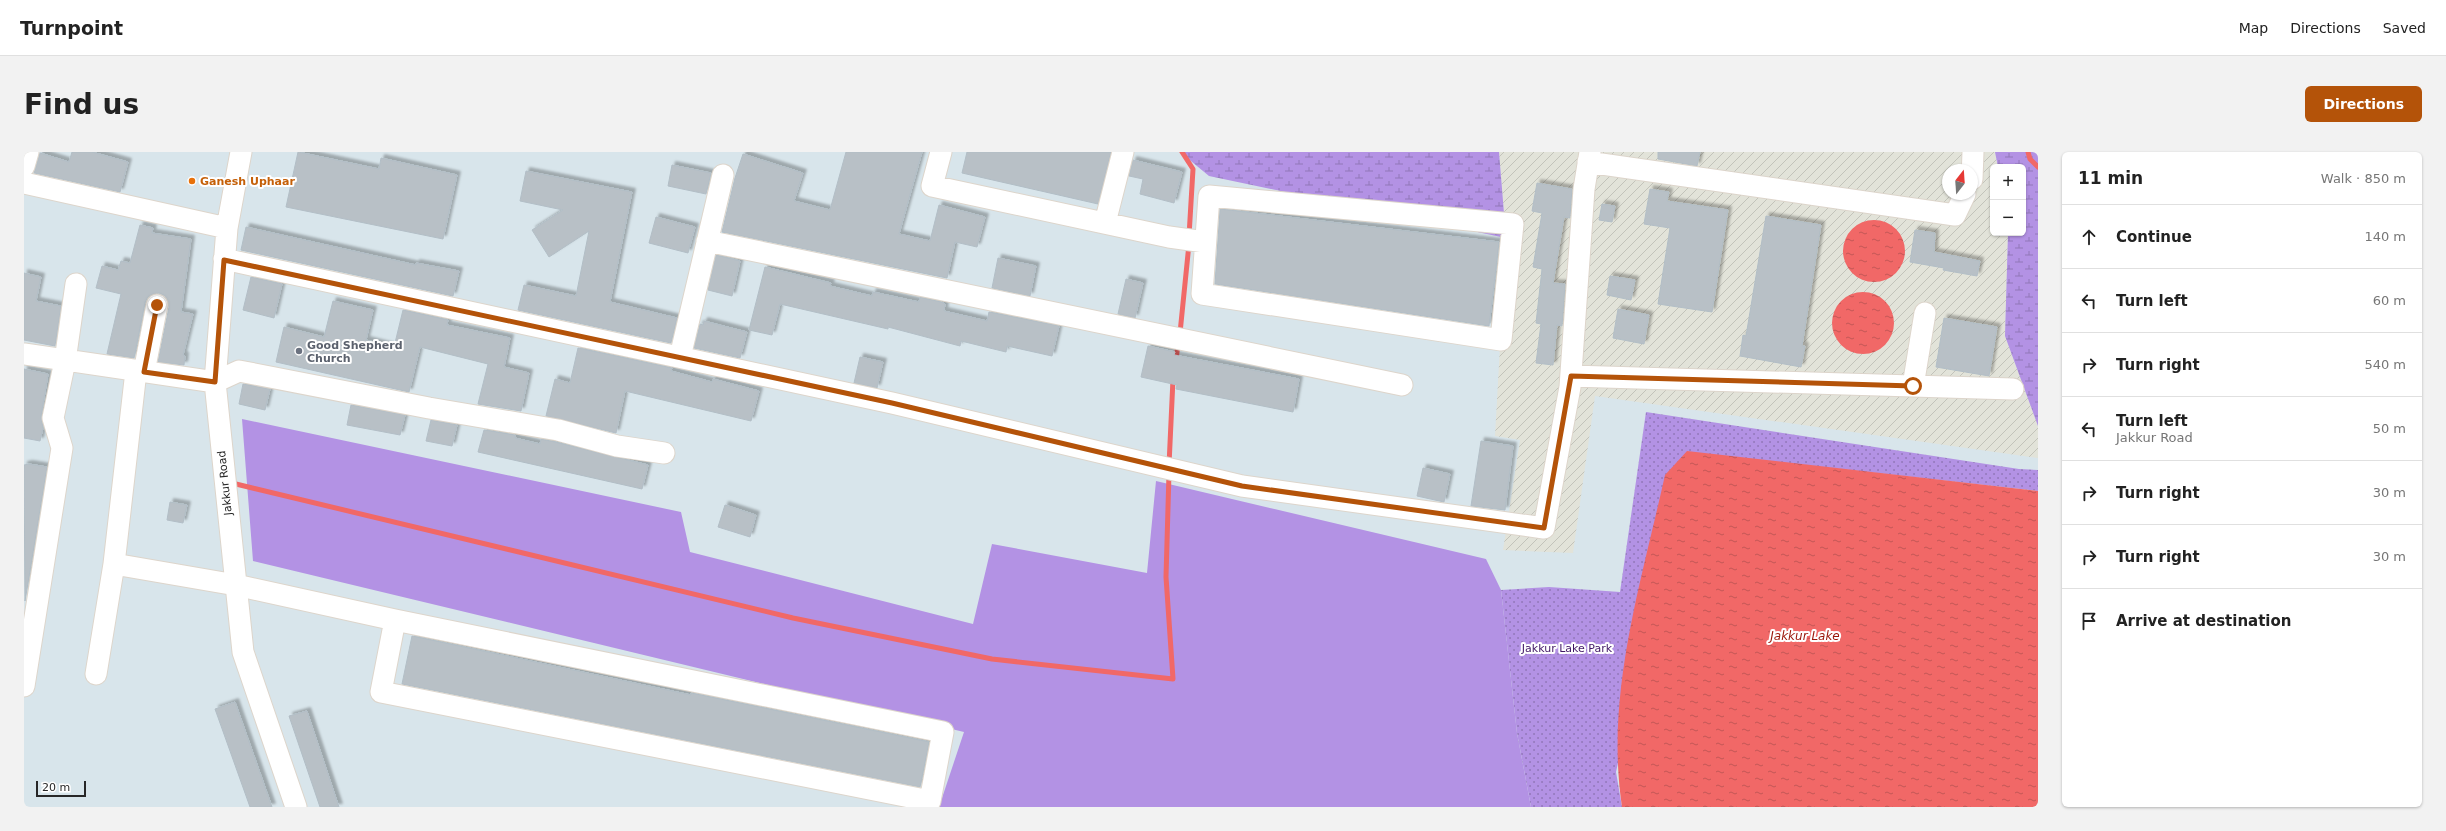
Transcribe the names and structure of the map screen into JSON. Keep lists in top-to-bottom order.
{
  "streets": {
    "street": ["Jakkur Road"]
  },
  "water": ["Jakkur Lake"],
  "parks": ["Jakkur Lake Park"],
  "places": ["Ganesh Uphaar", "Good Shepherd Church"],
  "scale_bar": "20 m",
  "north": "top",
  "page": {
    "header": "Turnpoint",
    "nav": ["Map", "Directions", "Saved"],
    "buttons": "Directions",
    "title": "Find us",
    "heading": ["11 min", "Walk · 850 m"],
    "map_buttons": ["+", "−"],
    "list": [
      ["Continue", "140 m"],
      ["Turn left", "60 m"],
      ["Turn right", "540 m"],
      ["Turn left", "Jakkur Road", "50 m"],
      ["Turn right", "30 m"],
      ["Turn right", "30 m"],
      "Arrive at destination"
    ],
    "scale": "20 m"
  }
}
